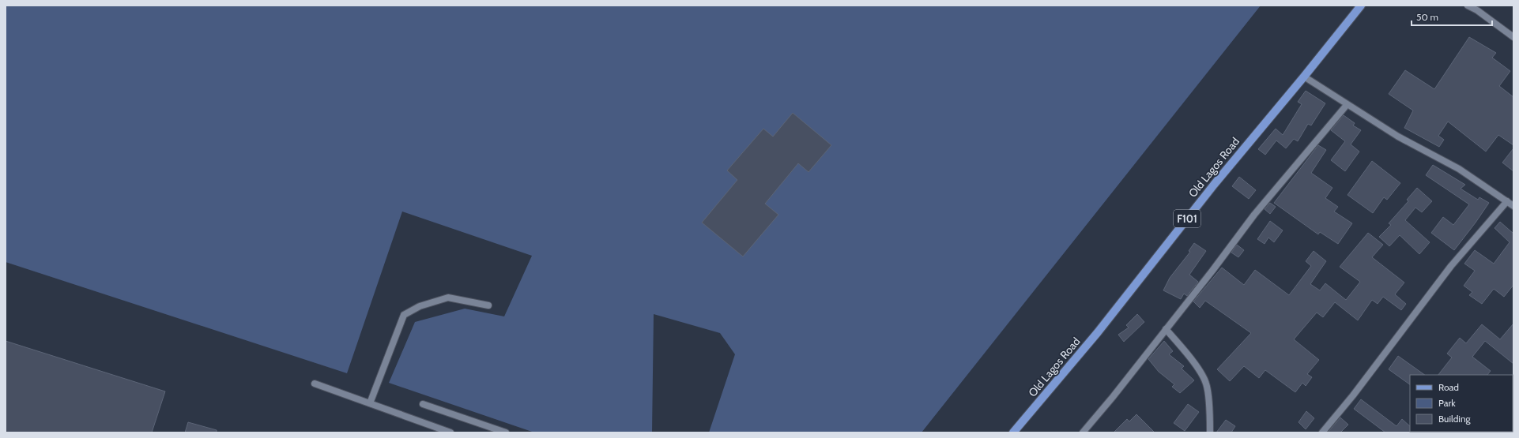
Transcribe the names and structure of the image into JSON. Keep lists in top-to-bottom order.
{
  "streets": {
    "main road": ["Old Lagos Road", "F101"]
  },
  "legend": ["Road", "Park", "Building"],
  "scale_bar": "50 m"
}
